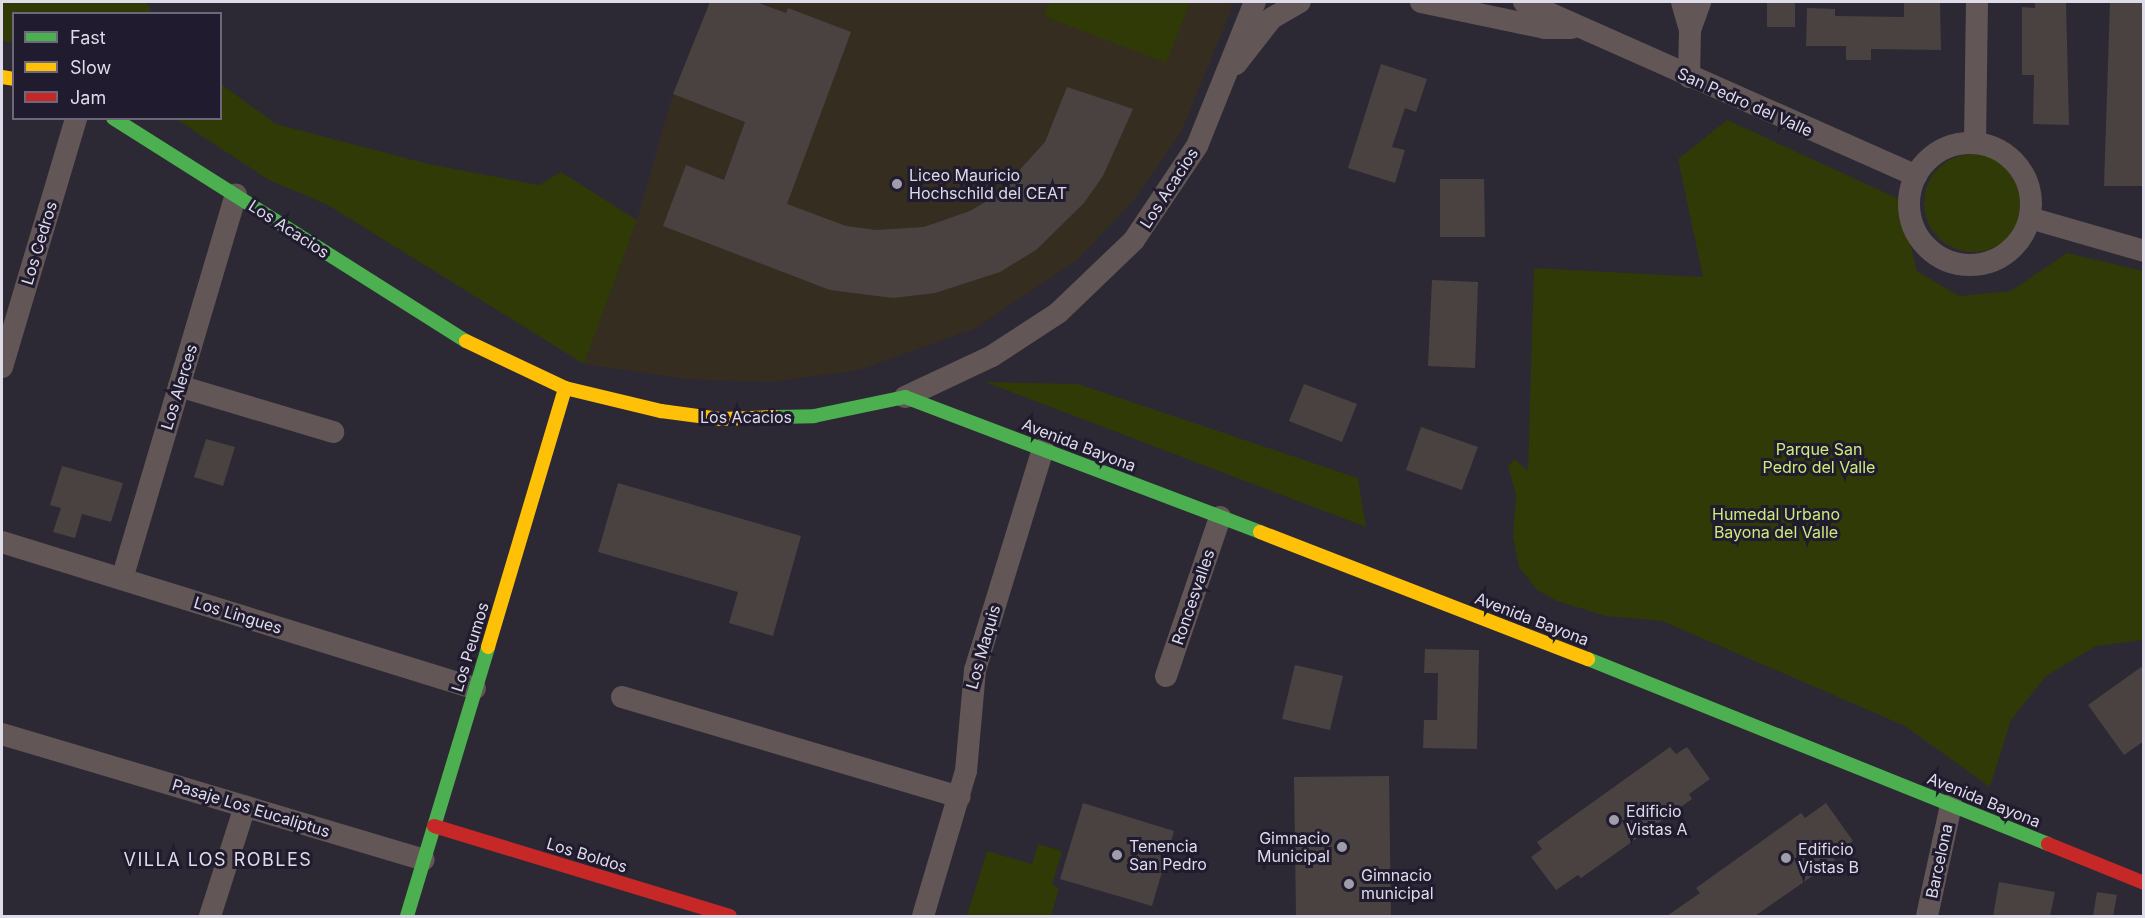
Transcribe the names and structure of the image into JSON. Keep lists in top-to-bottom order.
{
  "streets": {
    "main road": [
      "Los Acacios",
      "Avenida Bayona",
      "Los Peumos",
      "Los Boldos"
    ],
    "street": [
      "San Pedro del Valle",
      "Los Cedros",
      "Los Alerces",
      "Roncesvalles",
      "Los Lingues",
      "Los Maquis",
      "Pasaje Los Eucaliptus",
      "Barcelona"
    ]
  },
  "crossings": [
    ["Los Acacios", "Los Alerces"],
    ["Los Acacios", "Avenida Bayona"],
    ["Los Acacios", "Los Peumos"],
    ["Los Alerces", "Los Lingues"],
    ["Avenida Bayona", "Roncesvalles"],
    ["Avenida Bayona", "Los Maquis"],
    ["Avenida Bayona", "Barcelona"],
    ["Los Lingues", "Los Peumos"],
    ["Los Peumos", "Pasaje Los Eucaliptus"],
    ["Los Peumos", "Los Boldos"]
  ],
  "districts": ["VILLA LOS ROBLES"],
  "parks": ["Parque San Pedro del Valle", "Humedal Urbano Bayona del Valle"],
  "places": [
    "Liceo Mauricio Hochschild del CEAT",
    "Edificio Vistas A",
    "Gimnacio Municipal",
    "Tenencia San Pedro",
    "Edificio Vistas B",
    "Gimnacio municipal"
  ],
  "legend": ["Fast", "Slow", "Jam"]
}
